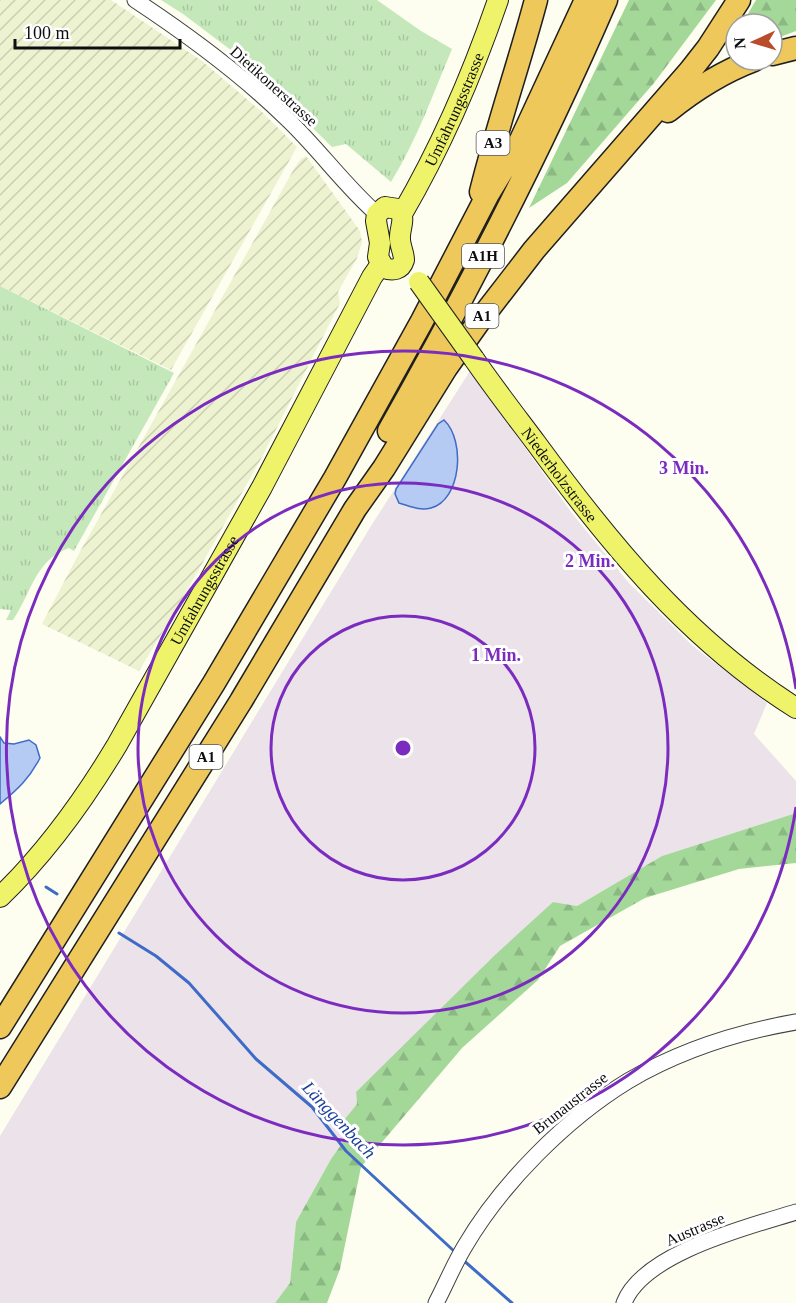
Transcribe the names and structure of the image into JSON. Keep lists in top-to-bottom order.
{
  "streets": {
    "highway": ["A3", "A1H", "A1"],
    "main road": ["Umfahrungsstrasse", "Niederholzstrasse"],
    "street": ["Dietikonerstrasse", "Brunaustrasse", "Austrasse"]
  },
  "crossings": [
    ["A3", "A1"],
    ["A1H", "A1"]
  ],
  "water": ["Länggenbach"],
  "scale_bar": "100 m",
  "north": "left",
  "rings": ["3 Min.", "2 Min.", "1 Min."]
}
